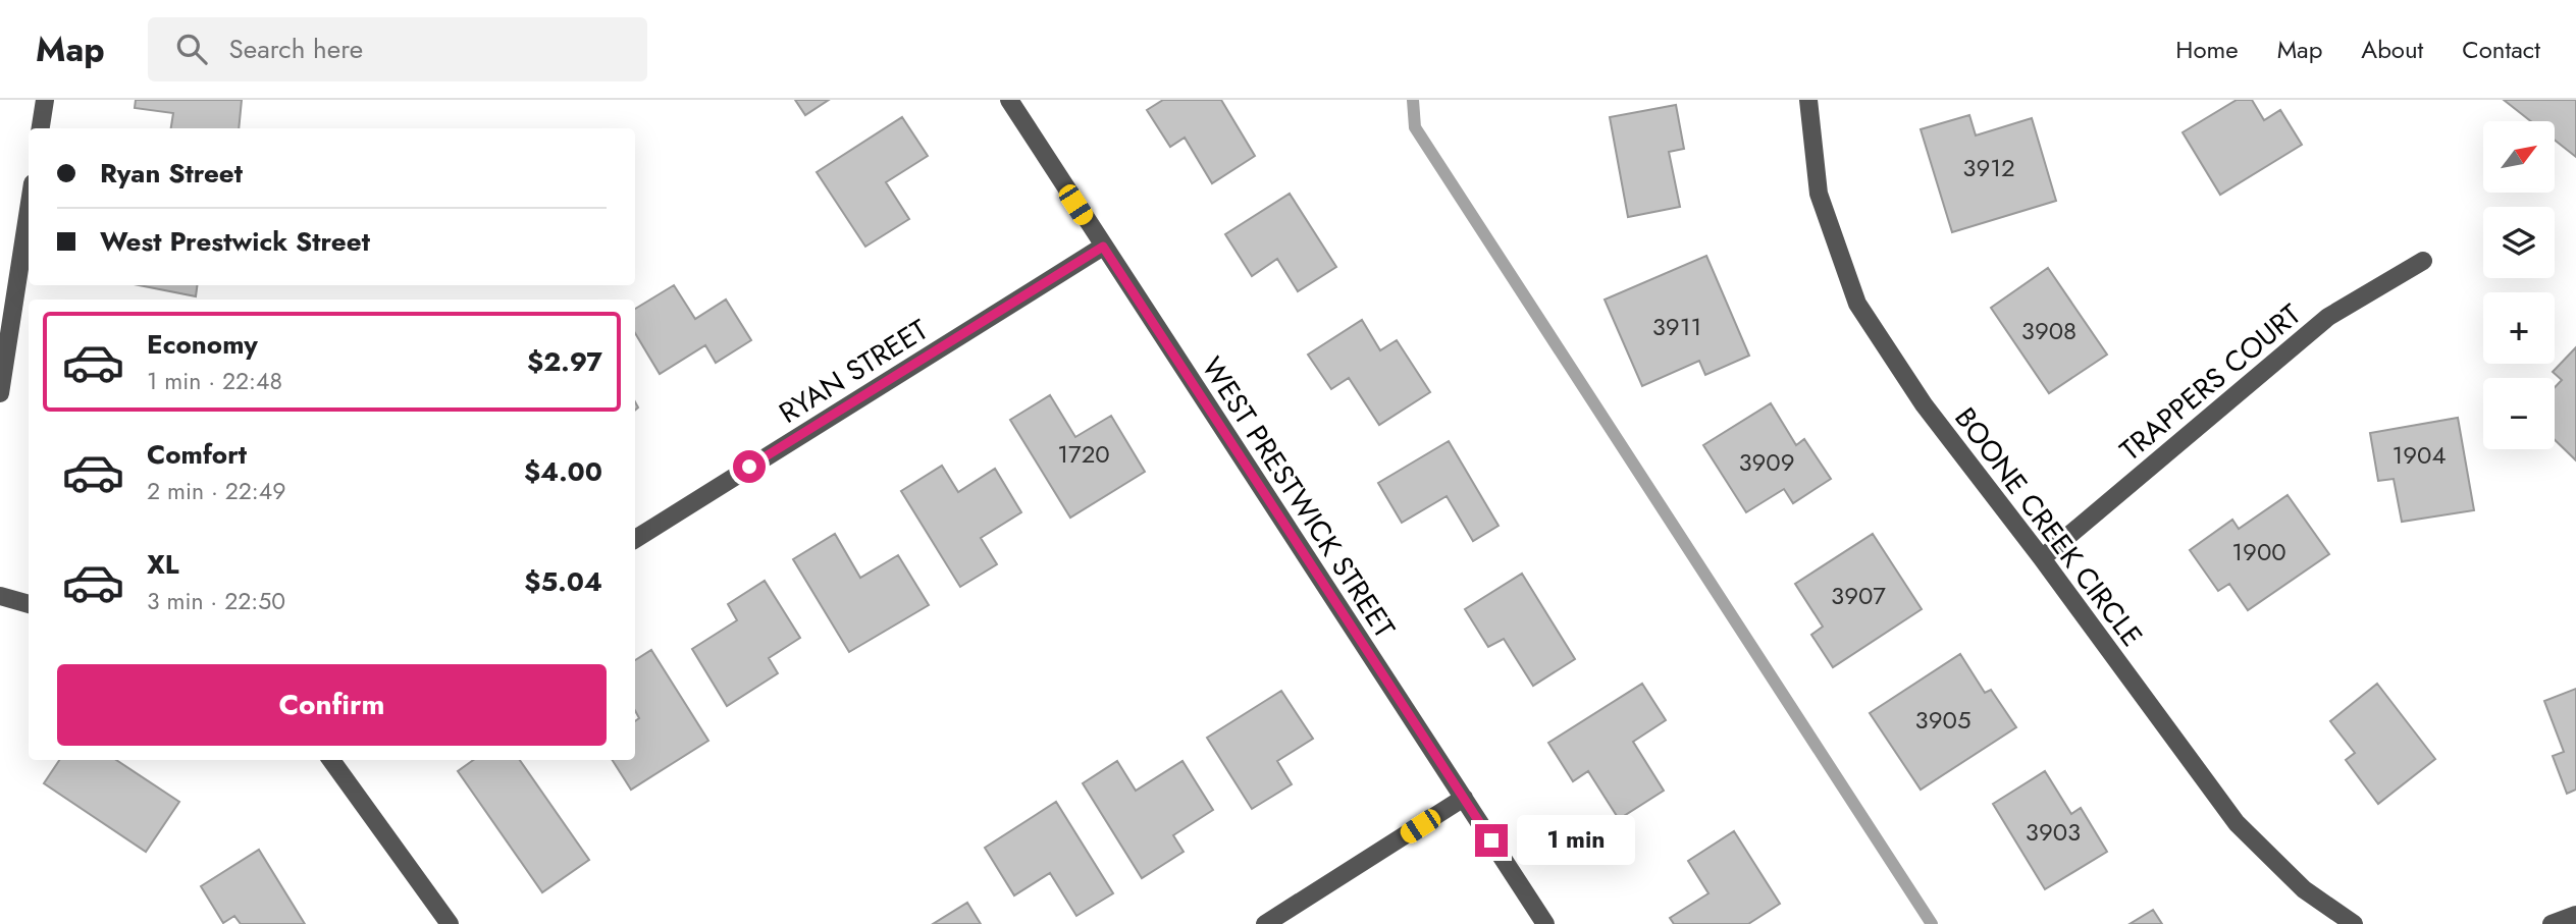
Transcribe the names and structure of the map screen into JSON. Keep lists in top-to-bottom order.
{
  "streets": {
    "street": [
      "RYAN STREET",
      "TRAPPERS COURT",
      "WEST PRESTWICK STREET",
      "BOONE CREEK CIRCLE"
    ]
  },
  "crossings": [
    ["RYAN STREET", "WEST PRESTWICK STREET"],
    ["TRAPPERS COURT", "BOONE CREEK CIRCLE"]
  ],
  "house_numbers": [
    "3912",
    "3911",
    "3908",
    "1720",
    "1904",
    "3909",
    "1900",
    "3907",
    "3905",
    "3903"
  ],
  "north": "top right",
  "page": {
    "header": "Map",
    "search": "Search here",
    "nav": [
      "Home",
      "Map",
      "About",
      "Contact"
    ],
    "map_buttons": ["+", "−"],
    "banner": ["Ryan Street", "West Prestwick Street"],
    "list": [
      {
        "name": "Economy",
        "note": "1 min · 22:48",
        "value": "$2.97"
      },
      {
        "name": "Comfort",
        "note": "2 min · 22:49",
        "value": "$4.00"
      },
      {
        "name": "XL",
        "note": "3 min · 22:50",
        "value": "$5.04"
      }
    ],
    "buttons": "Confirm",
    "bubble": "1 min"
  }
}
